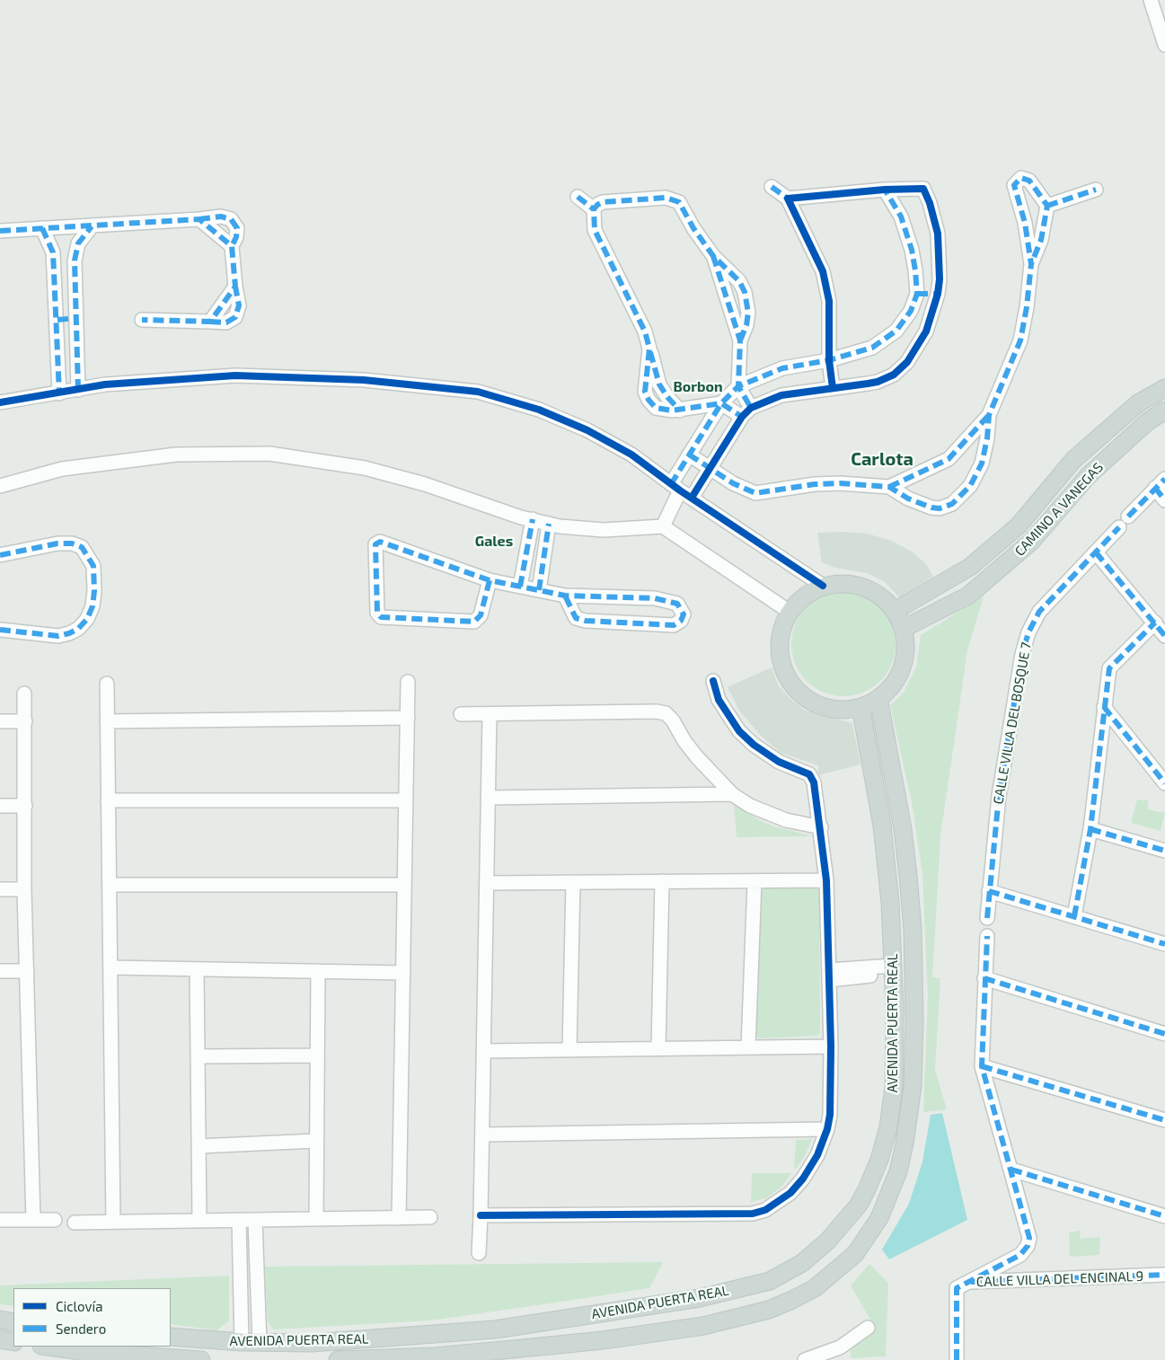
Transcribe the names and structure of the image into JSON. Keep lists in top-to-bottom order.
{
  "streets": {
    "main road": ["CAMINO A VANEGAS", "AVENIDA PUERTA REAL"],
    "street": ["CALLE VILLA DEL BOSQUE 7", "CALLE VILLA DEL ENCINAL 9"]
  },
  "crossings": [
    ["CAMINO A VANEGAS", "AVENIDA PUERTA REAL"]
  ],
  "districts": ["Borbon", "Carlota", "Gales"],
  "legend": ["Ciclovía", "Sendero"]
}
